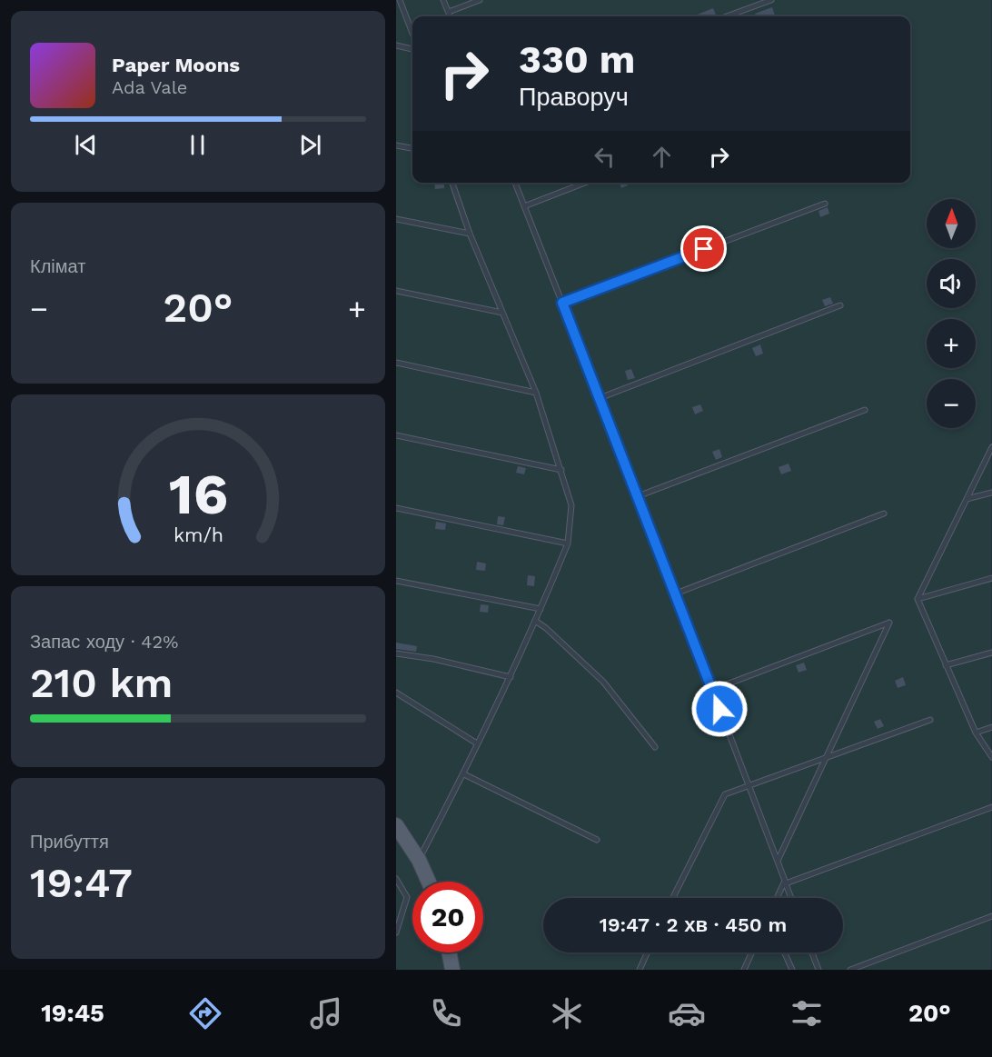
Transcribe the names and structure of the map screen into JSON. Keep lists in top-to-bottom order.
{
  "north": "top",
  "page": {
    "turn": ["330 m", "Праворуч"],
    "song": ["Paper Moons", "Ada Vale"],
    "map_buttons": ["+", "−"],
    "tile": [
      "Клімат",
      ["Запас ходу · 42%", "210 km"],
      ["Прибуття", "19:47"]
    ],
    "heat": ["−", "20°", "+"],
    "limit": "20",
    "trip": "19:47 · 2 хв · 450 m",
    "tabs": ["19:45", "20°"],
    "gauge": ["16", "km/h"]
  }
}
